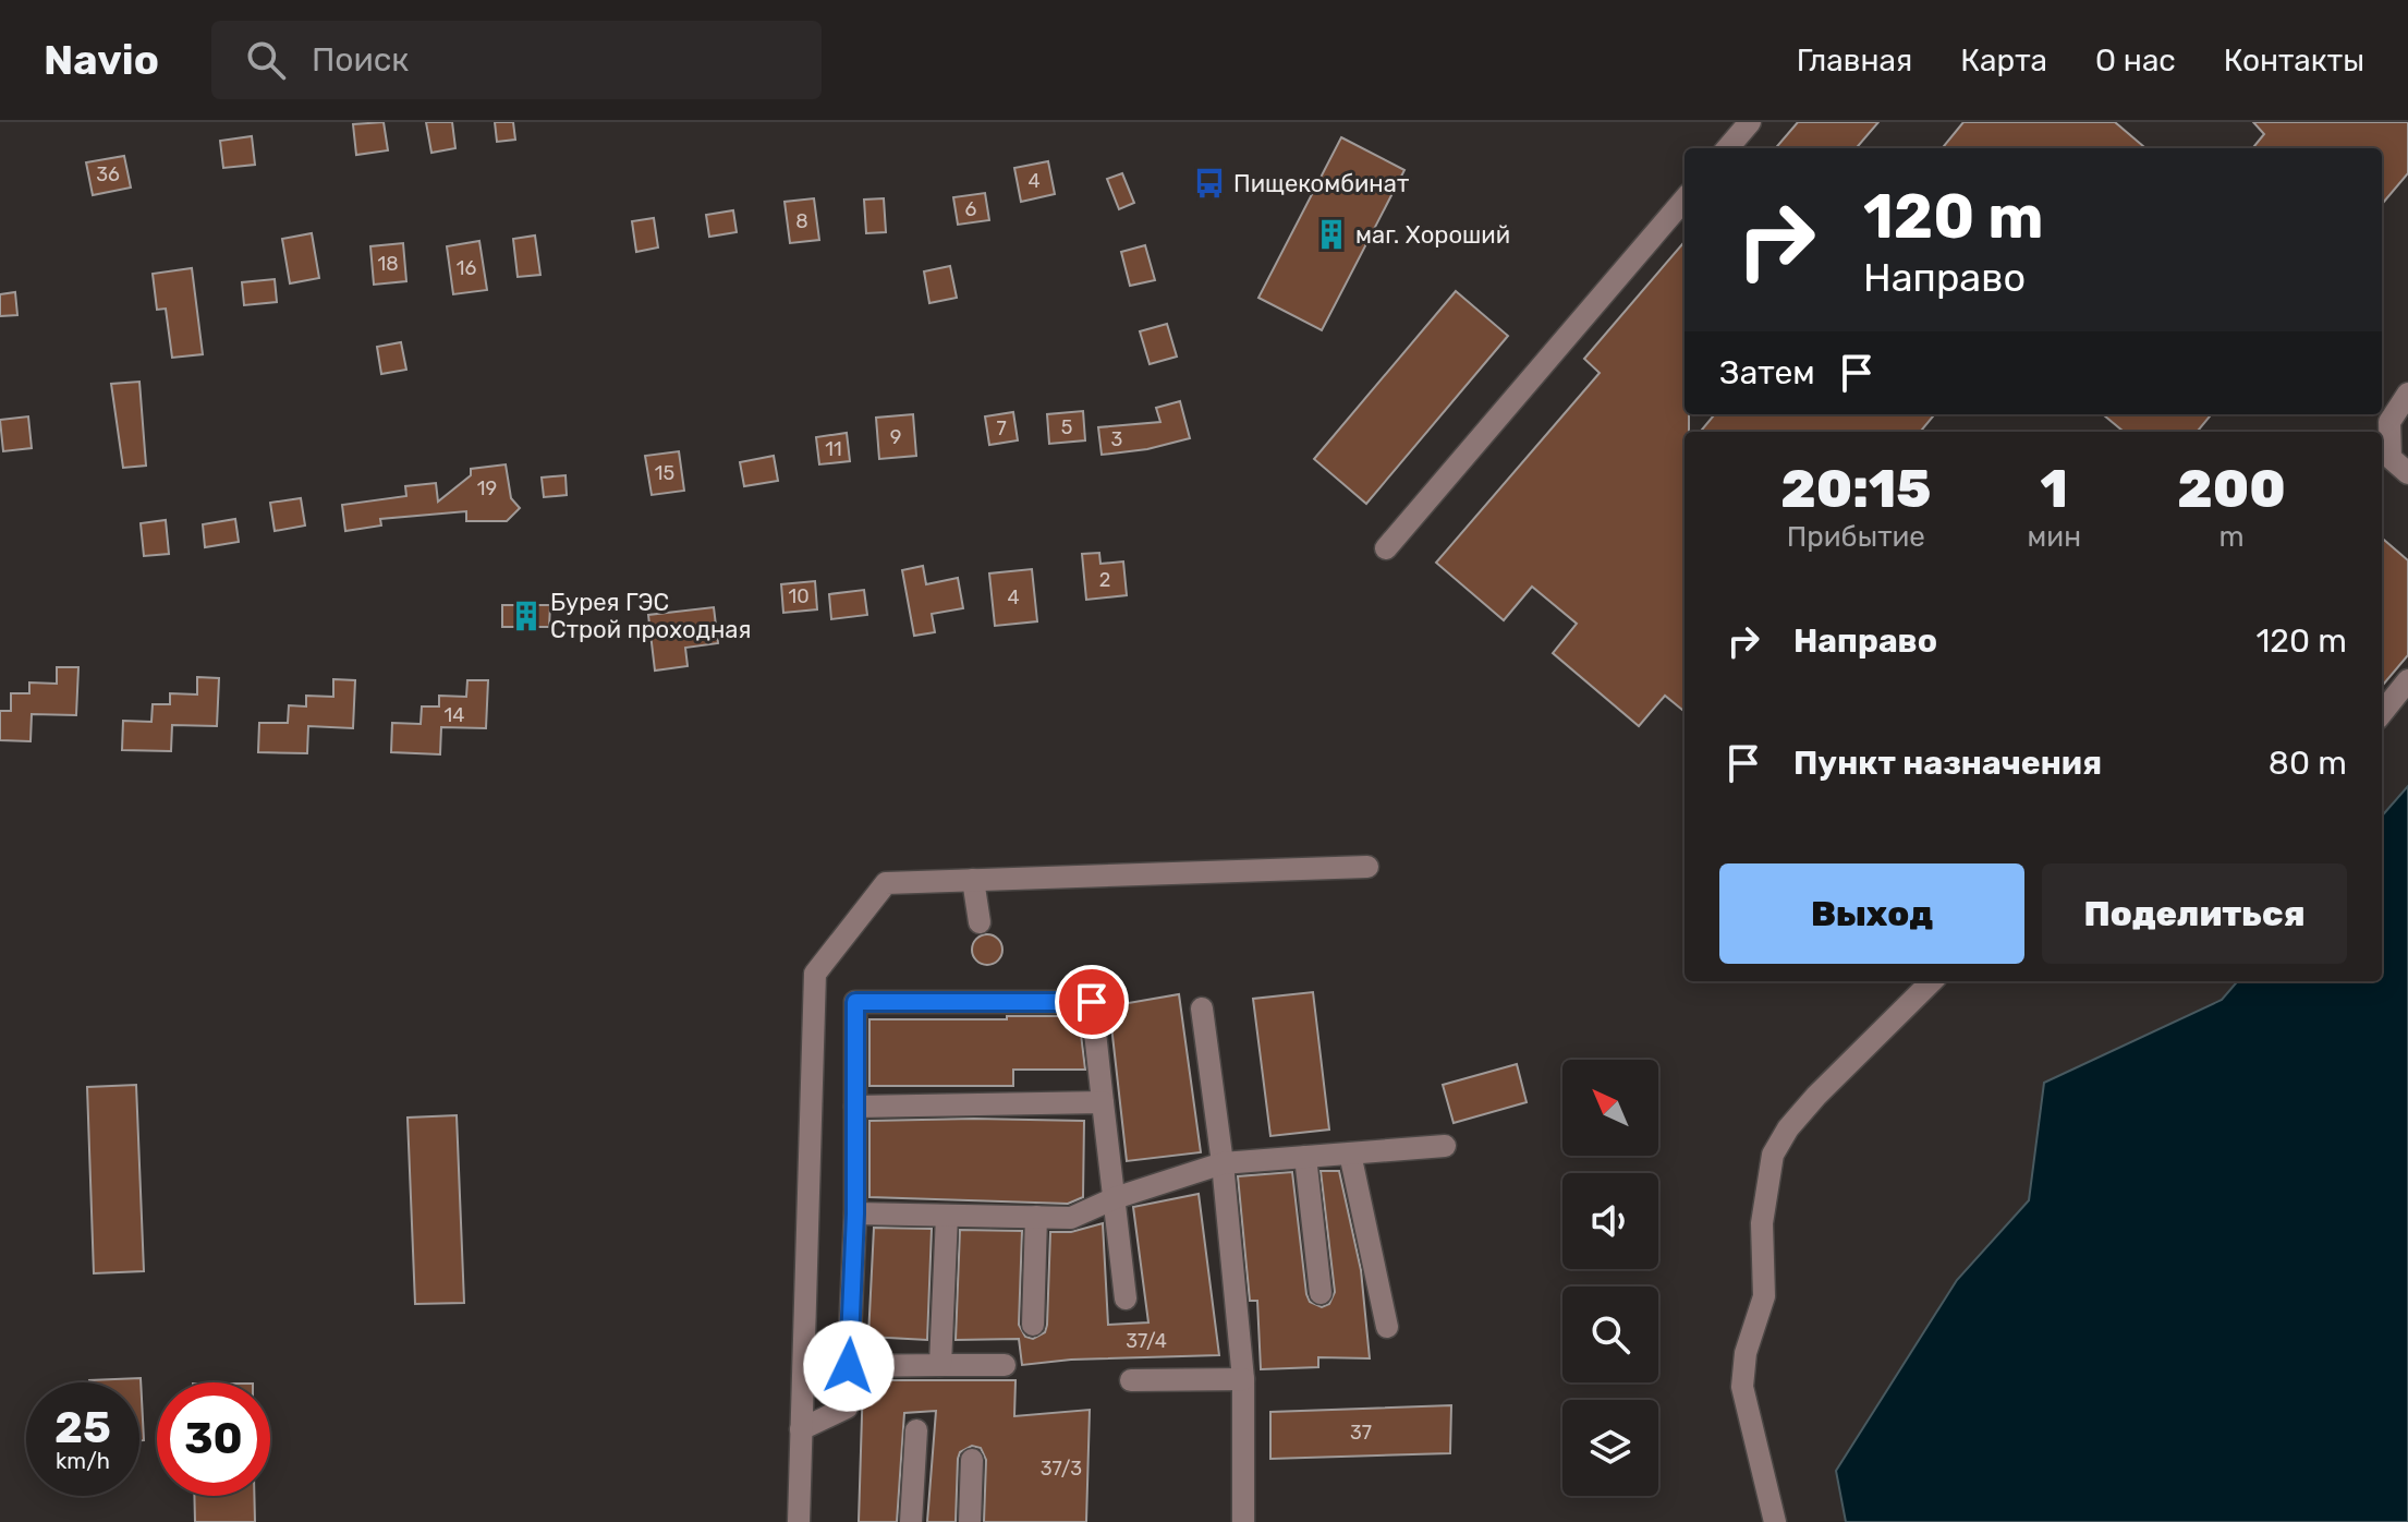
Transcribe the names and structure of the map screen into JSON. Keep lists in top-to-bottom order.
{
  "places": {
    "bus stop": ["Пищекомбинат"],
    "building": ["маг. Хороший", "Бурея ГЭС Строй проходная"]
  },
  "house_numbers": [
    "36",
    "4",
    "6",
    "8",
    "18",
    "16",
    "5",
    "7",
    "9",
    "3",
    "11",
    "15",
    "19",
    "2",
    "10",
    "4",
    "14",
    "37/4",
    "37",
    "37/3"
  ],
  "north": "top left",
  "page": {
    "header": "Navio",
    "search": "Поиск",
    "nav": [
      "Главная",
      "Карта",
      "О нас",
      "Контакты"
    ],
    "turn": ["120 m", "Направо"],
    "then": "Затем",
    "eta": [
      "20:15",
      "Прибытие",
      "1",
      "мин",
      "200",
      "m"
    ],
    "list": [
      {
        "name": "Направо",
        "value": "120 m"
      },
      {
        "name": "Пункт назначения",
        "value": "80 m"
      }
    ],
    "buttons": ["Выход", "Поделиться"],
    "speed": "25 km/h",
    "limit": "30"
  }
}
